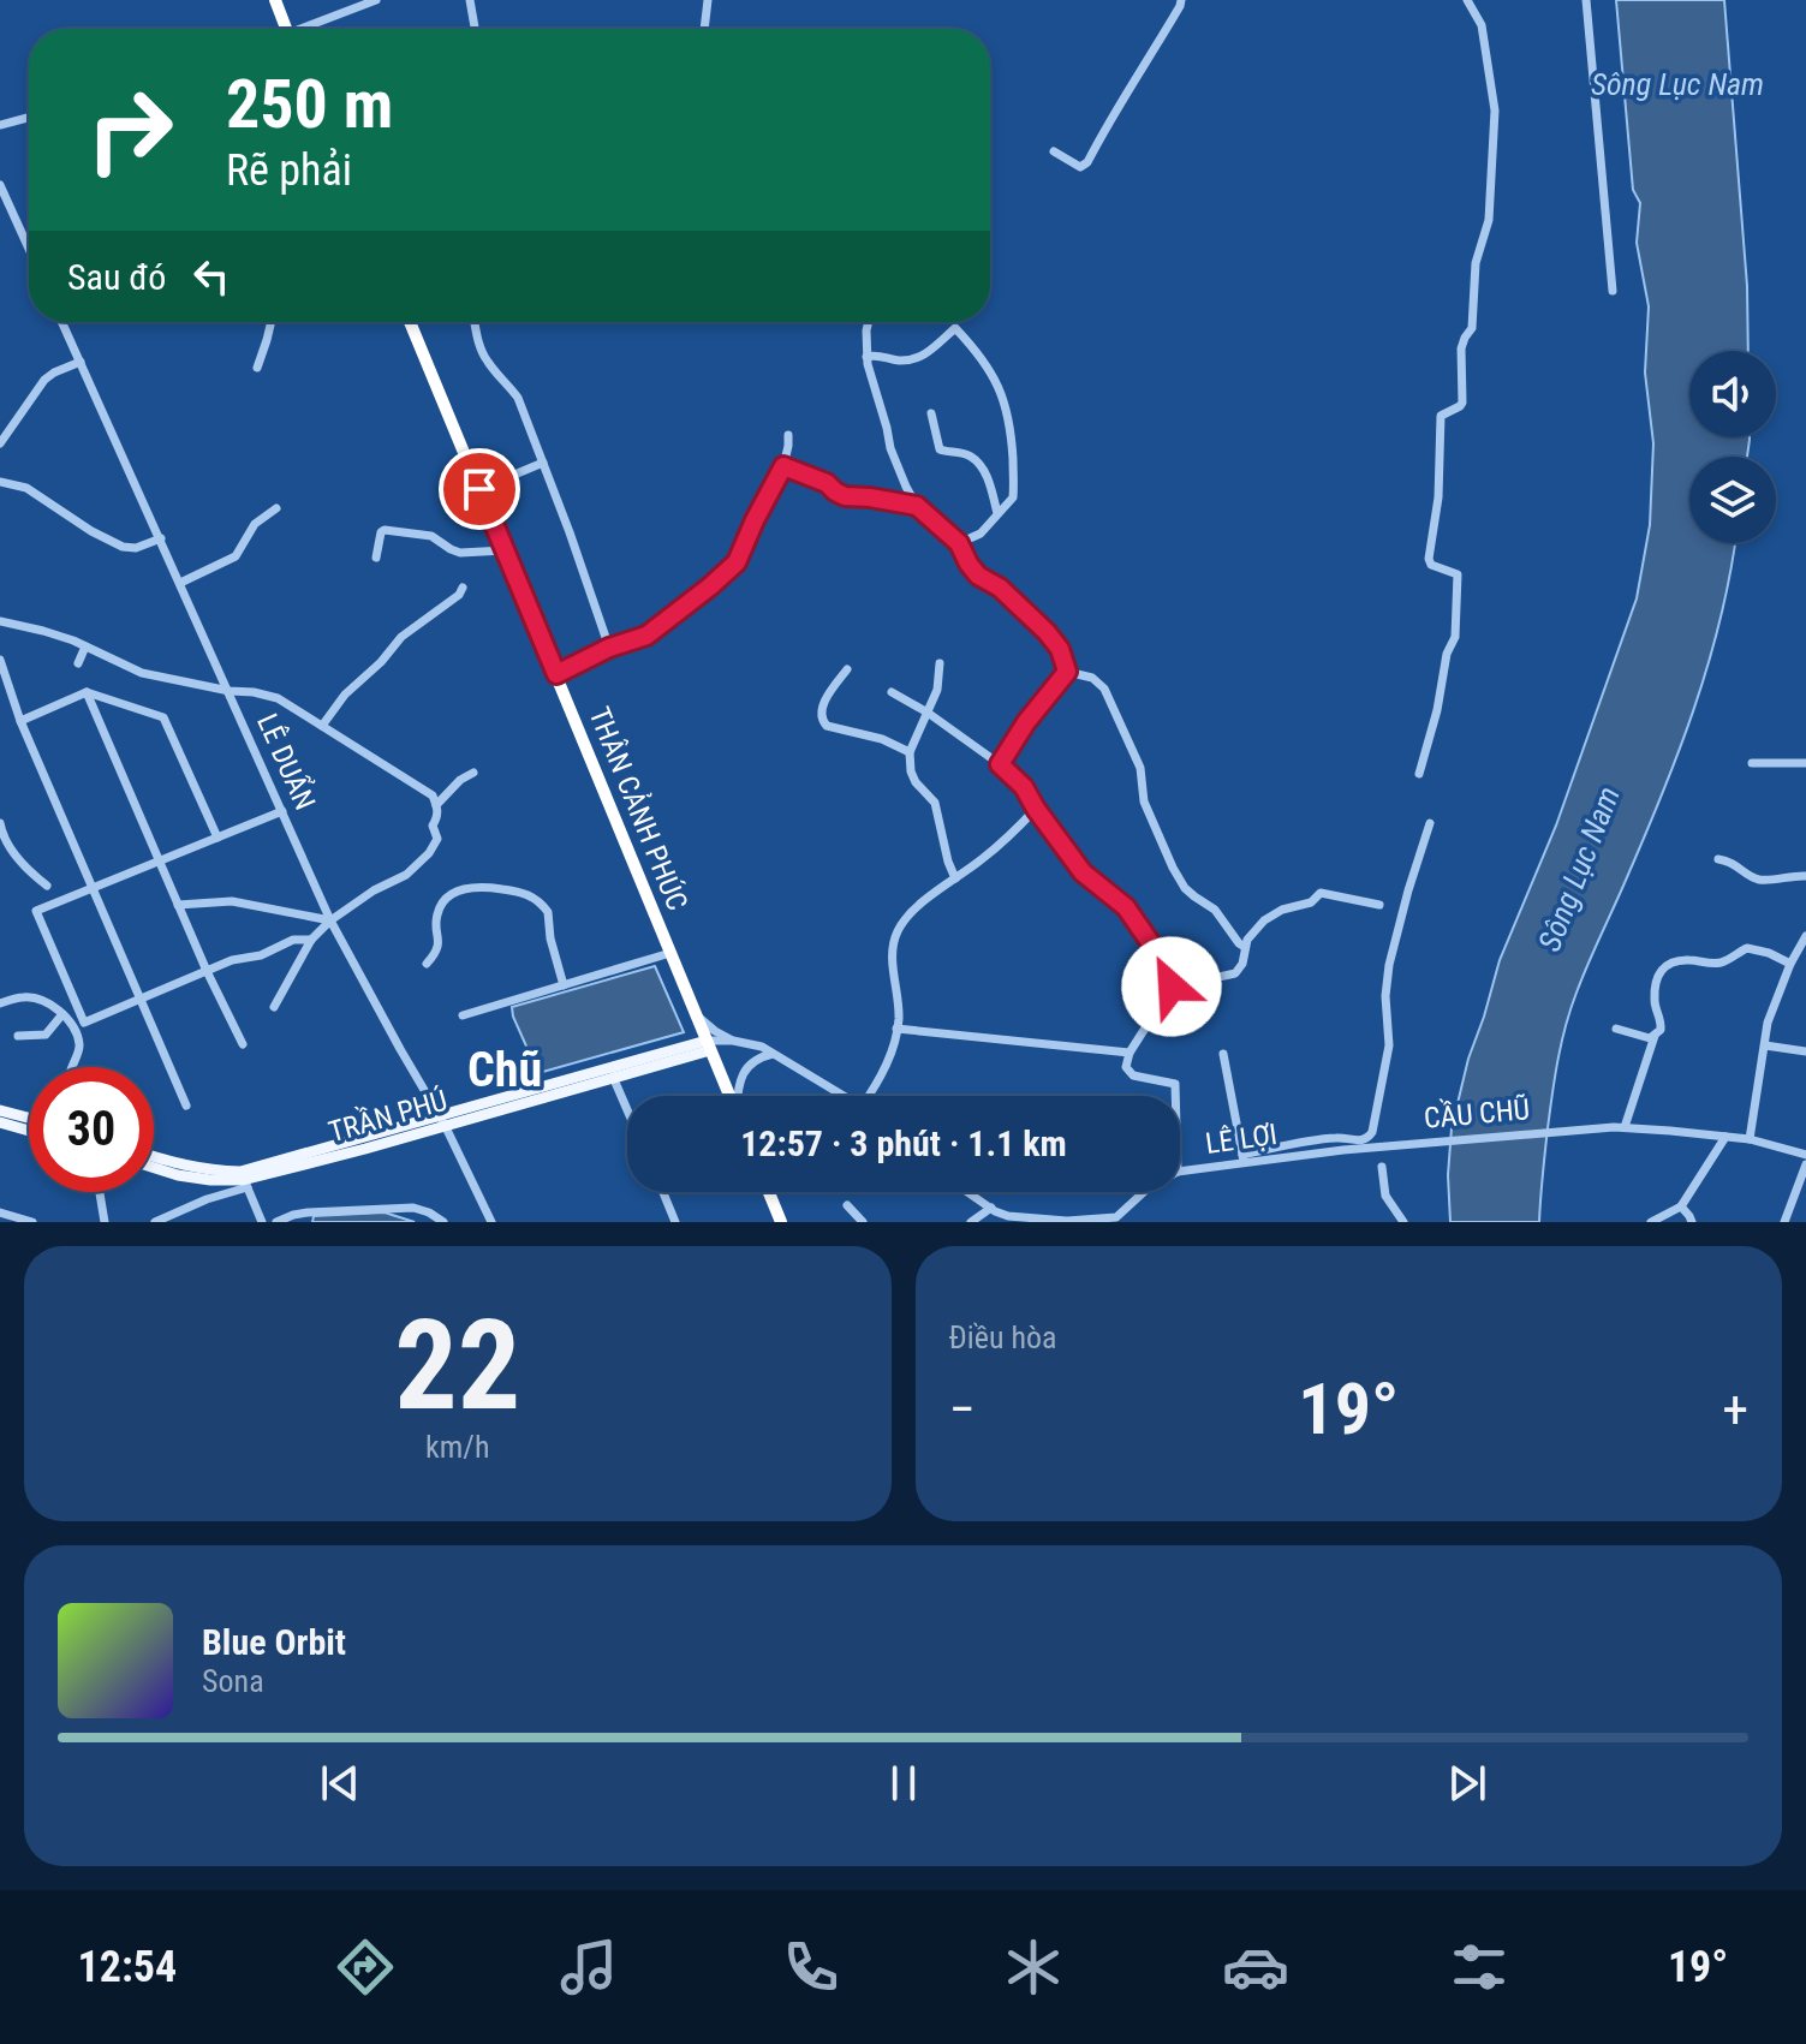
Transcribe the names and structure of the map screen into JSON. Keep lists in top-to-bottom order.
{
  "streets": {
    "highway": ["THÂN CẢNH PHÚC"],
    "main road": ["TRẦN PHÚ"],
    "street": ["LÊ DUẨN", "CẦU CHŨ", "LÊ LỢI"]
  },
  "crossings": [
    ["LÊ DUẨN", "TRẦN PHÚ"],
    ["THÂN CẢNH PHÚC", "TRẦN PHÚ"],
    ["CẦU CHŨ", "LÊ LỢI"]
  ],
  "districts": ["Chũ"],
  "water": ["Sông Lục Nam"],
  "page": {
    "turn": ["250 m", "Rẽ phải"],
    "then": "Sau đó",
    "limit": "30",
    "trip": "12:57 · 3 phút · 1.1 km",
    "tile": [
      ["22", "km/h"],
      "Điều hòa"
    ],
    "heat": ["−", "19°", "+"],
    "song": ["Blue Orbit", "Sona"],
    "tabs": ["12:54", "19°"]
  }
}
